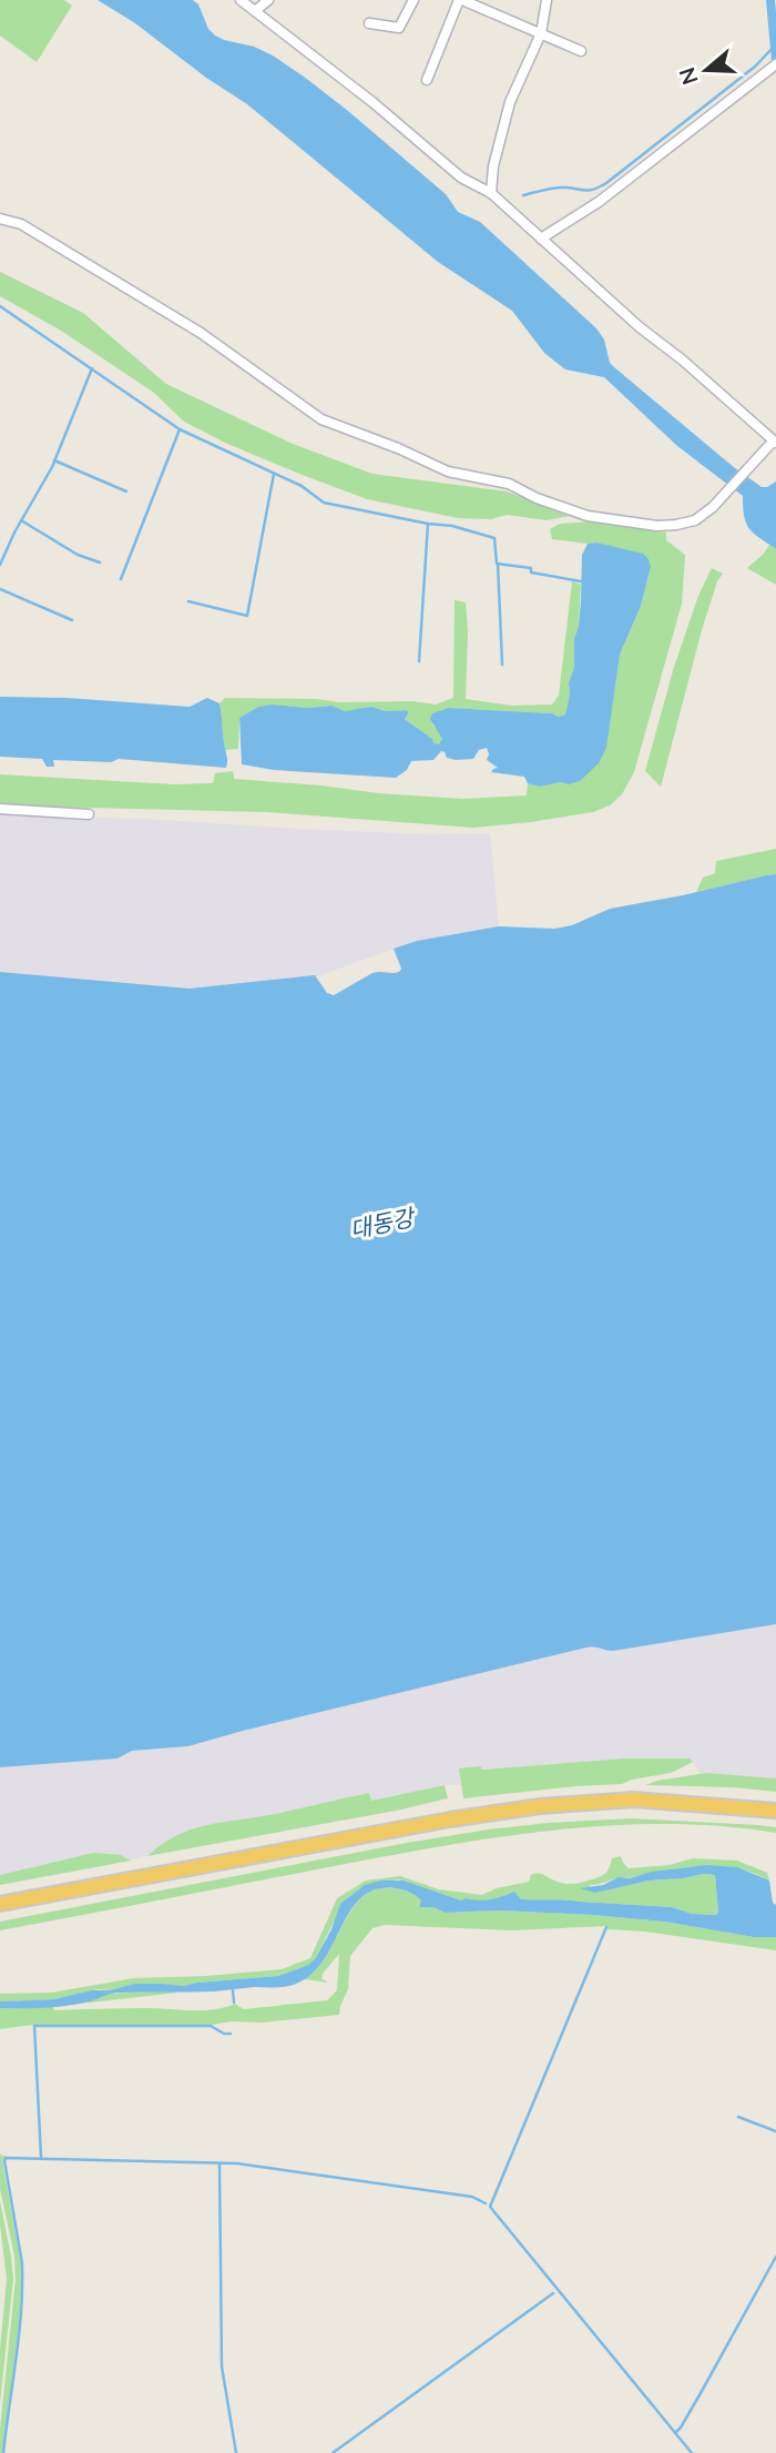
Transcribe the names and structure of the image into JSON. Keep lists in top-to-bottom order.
{
  "water": ["대동강"],
  "north": "left"
}
